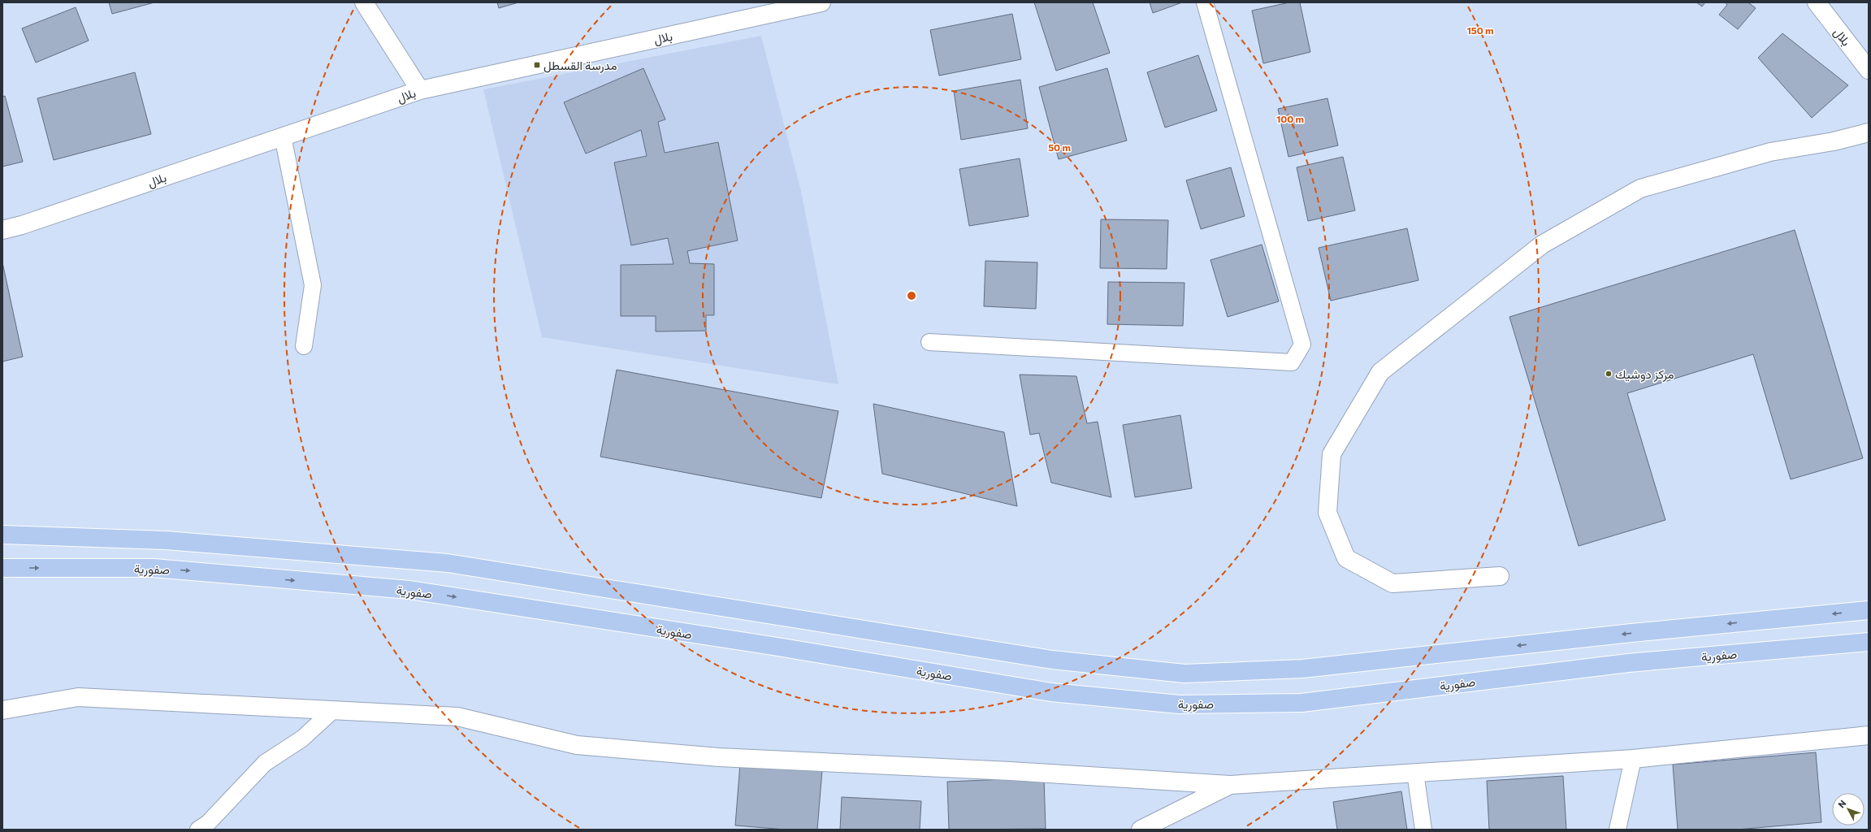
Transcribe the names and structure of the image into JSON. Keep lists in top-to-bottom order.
{
  "streets": {
    "main road": ["صفورية"],
    "street": ["بلال"]
  },
  "places": {
    "transit": ["مدرسة القسطل"],
    "other": ["مركز دوشيك"]
  },
  "north": "top left",
  "rings": ["150 m", "100 m", "50 m"]
}
